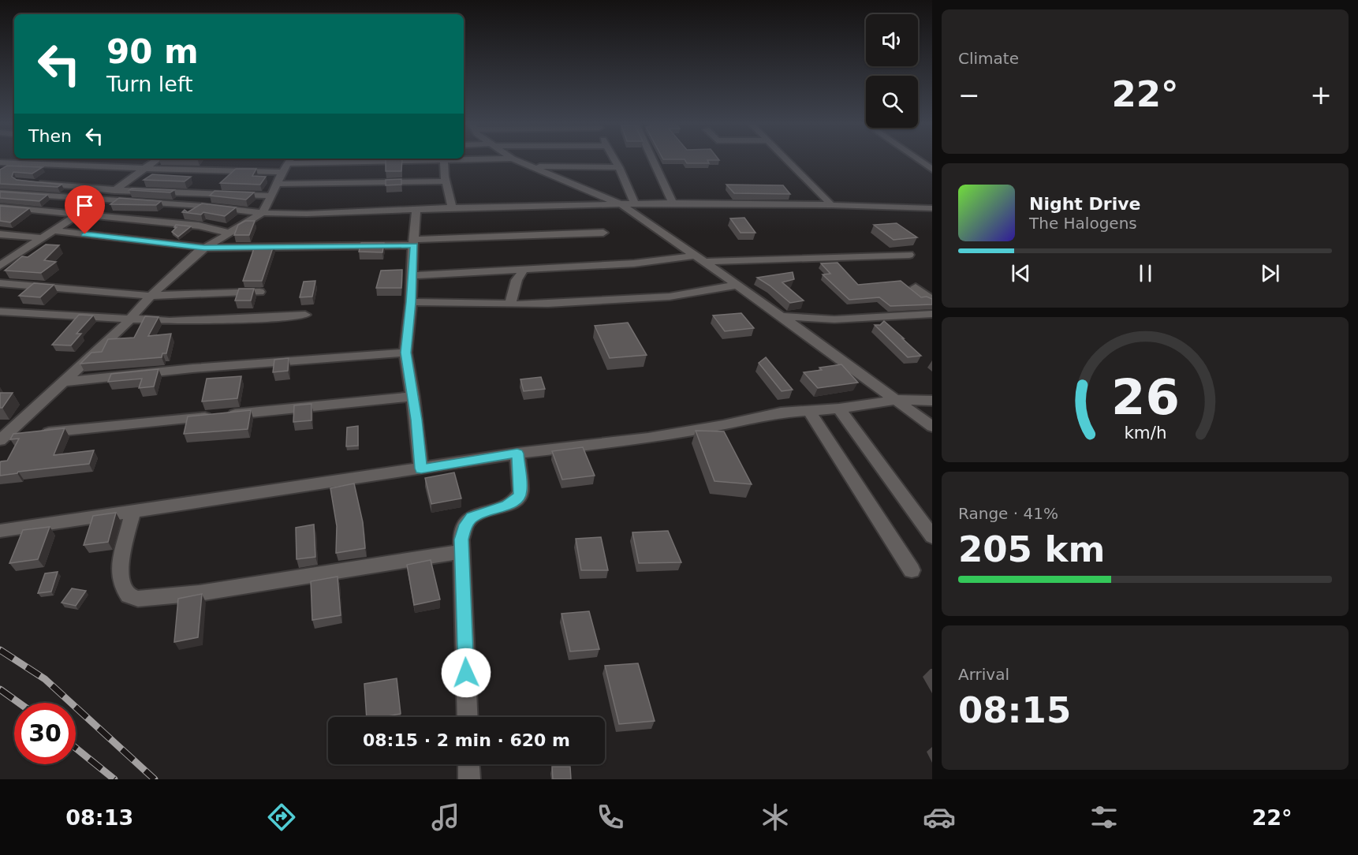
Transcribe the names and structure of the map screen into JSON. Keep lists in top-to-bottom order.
{
  "page": {
    "tile": [
      "Climate",
      ["Range · 41%", "205 km"],
      ["Arrival", "08:15"]
    ],
    "turn": ["90 m", "Turn left"],
    "heat": ["−", "22°", "+"],
    "then": "Then",
    "song": ["Night Drive", "The Halogens"],
    "limit": "30",
    "trip": "08:15 · 2 min · 620 m",
    "tabs": ["08:13", "22°"],
    "gauge": ["26", "km/h"]
  }
}
